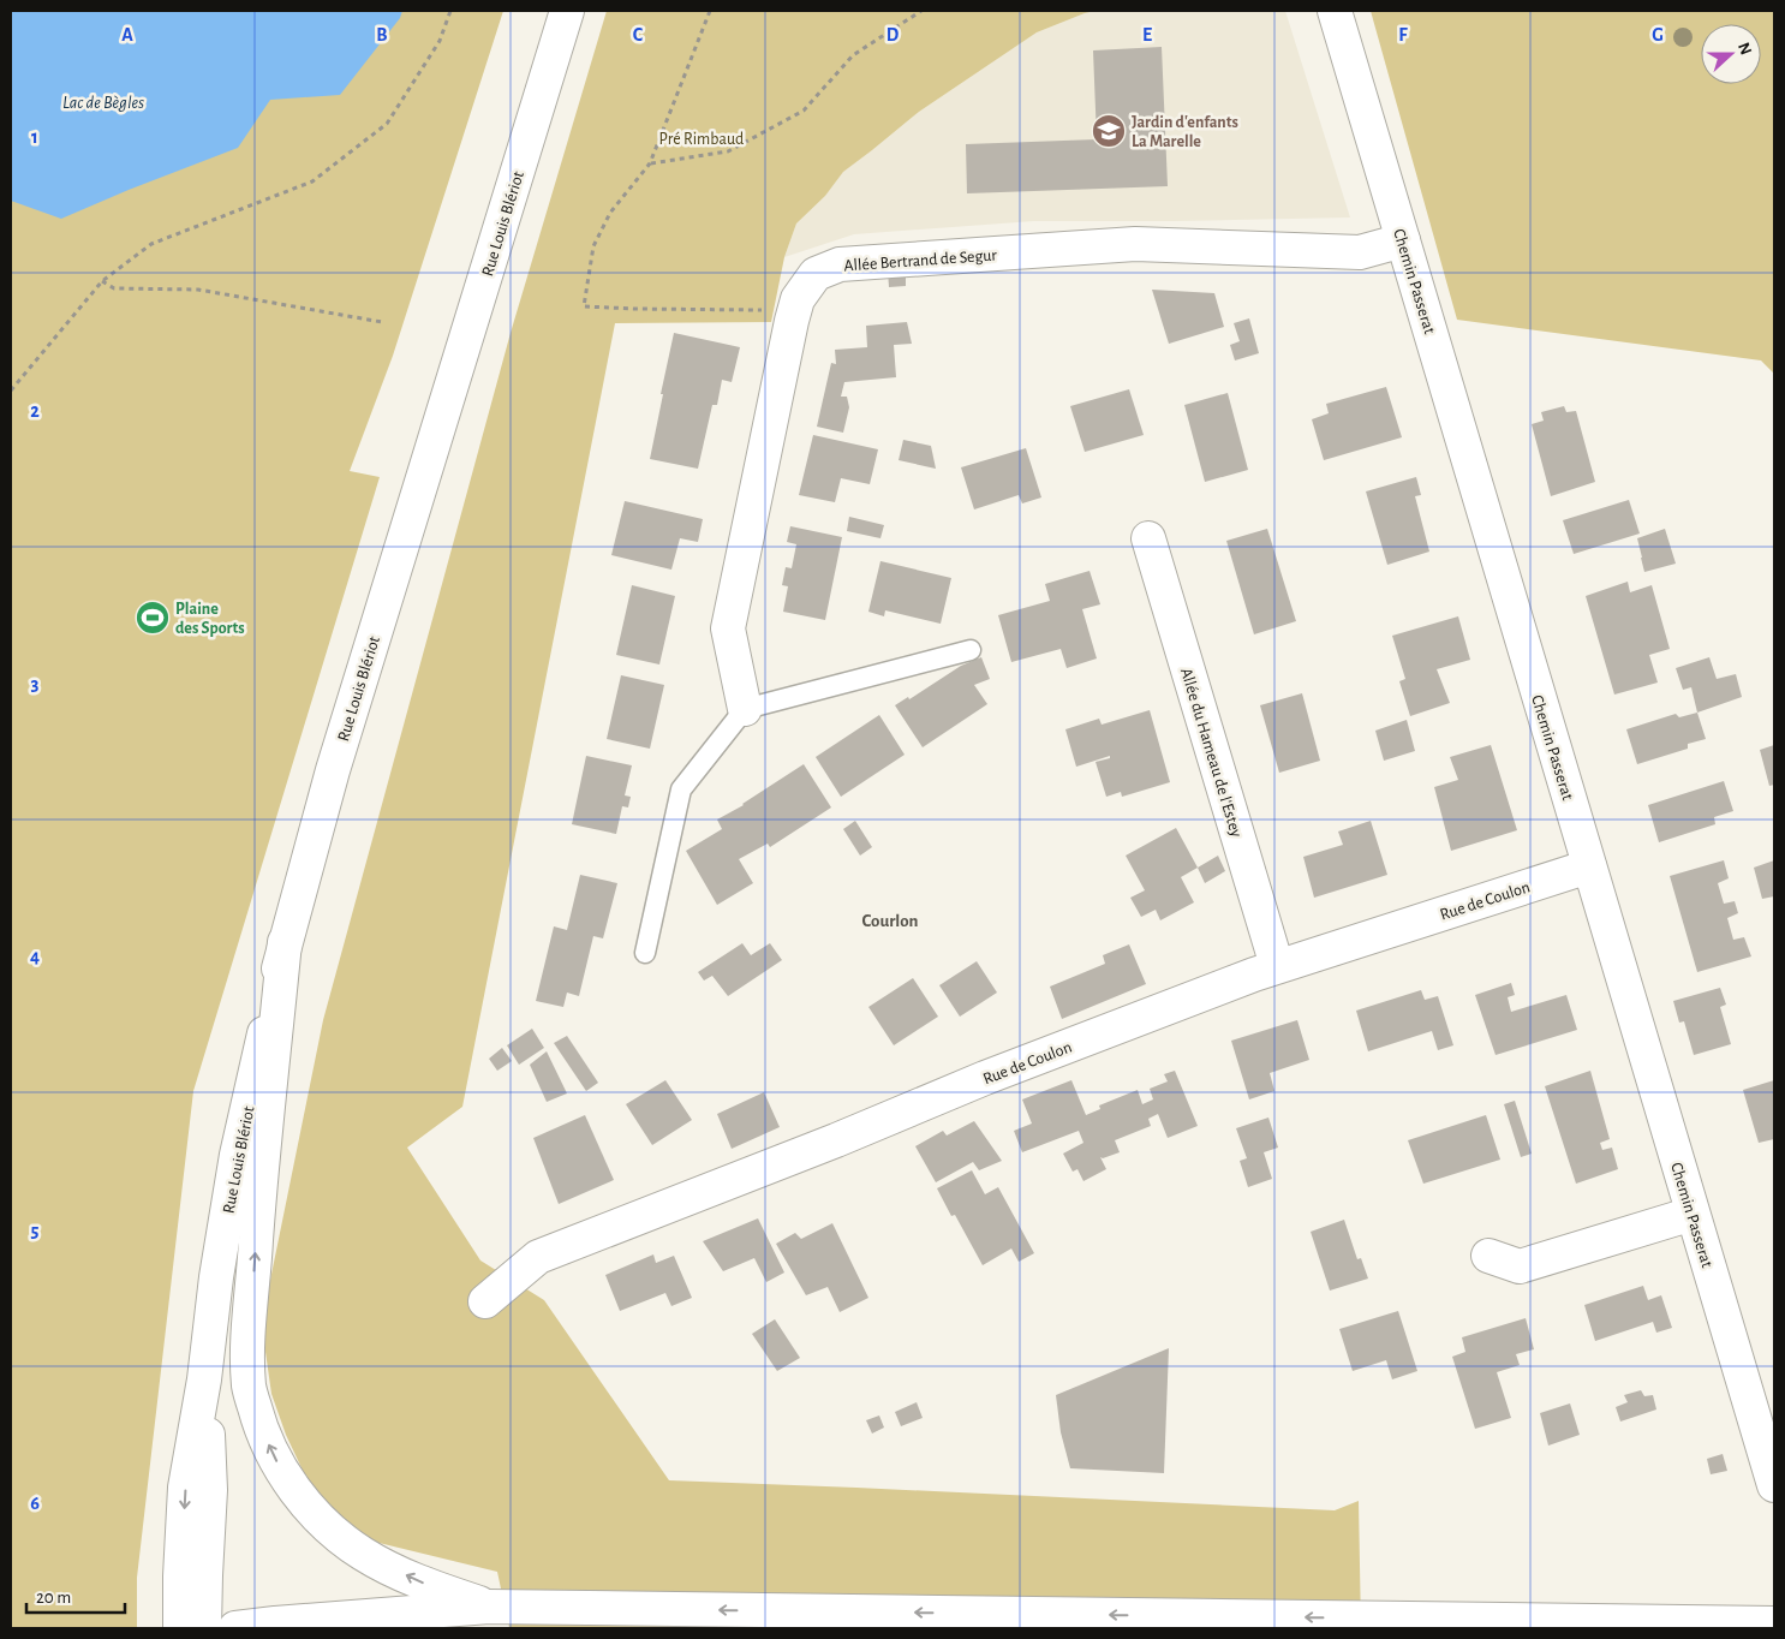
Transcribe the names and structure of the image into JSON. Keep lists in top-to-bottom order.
{
  "streets": {
    "street": [
      "Rue Louis Blériot",
      "Allée Bertrand de Segur",
      "Chemin Passerat",
      "Allée du Hameau de l'Estey",
      "Rue de Coulon"
    ]
  },
  "crossings": [
    ["Allée Bertrand de Segur", "Chemin Passerat"],
    ["Chemin Passerat", "Rue de Coulon"],
    ["Allée du Hameau de l'Estey", "Rue de Coulon"]
  ],
  "districts": ["Courlon"],
  "water": ["Lac de Bègles"],
  "parks": ["Pré Rimbaud"],
  "places": {
    "school or university": ["Jardin d'enfants La Marelle"],
    "sports": ["Plaine des Sports"]
  },
  "scale_bar": "20 m",
  "north": "right",
  "grid": {
    "columns": [
      "A",
      "B",
      "C",
      "D",
      "E",
      "F",
      "G"
    ],
    "rows": [
      "1",
      "2",
      "3",
      "4",
      "5",
      "6"
    ]
  }
}
